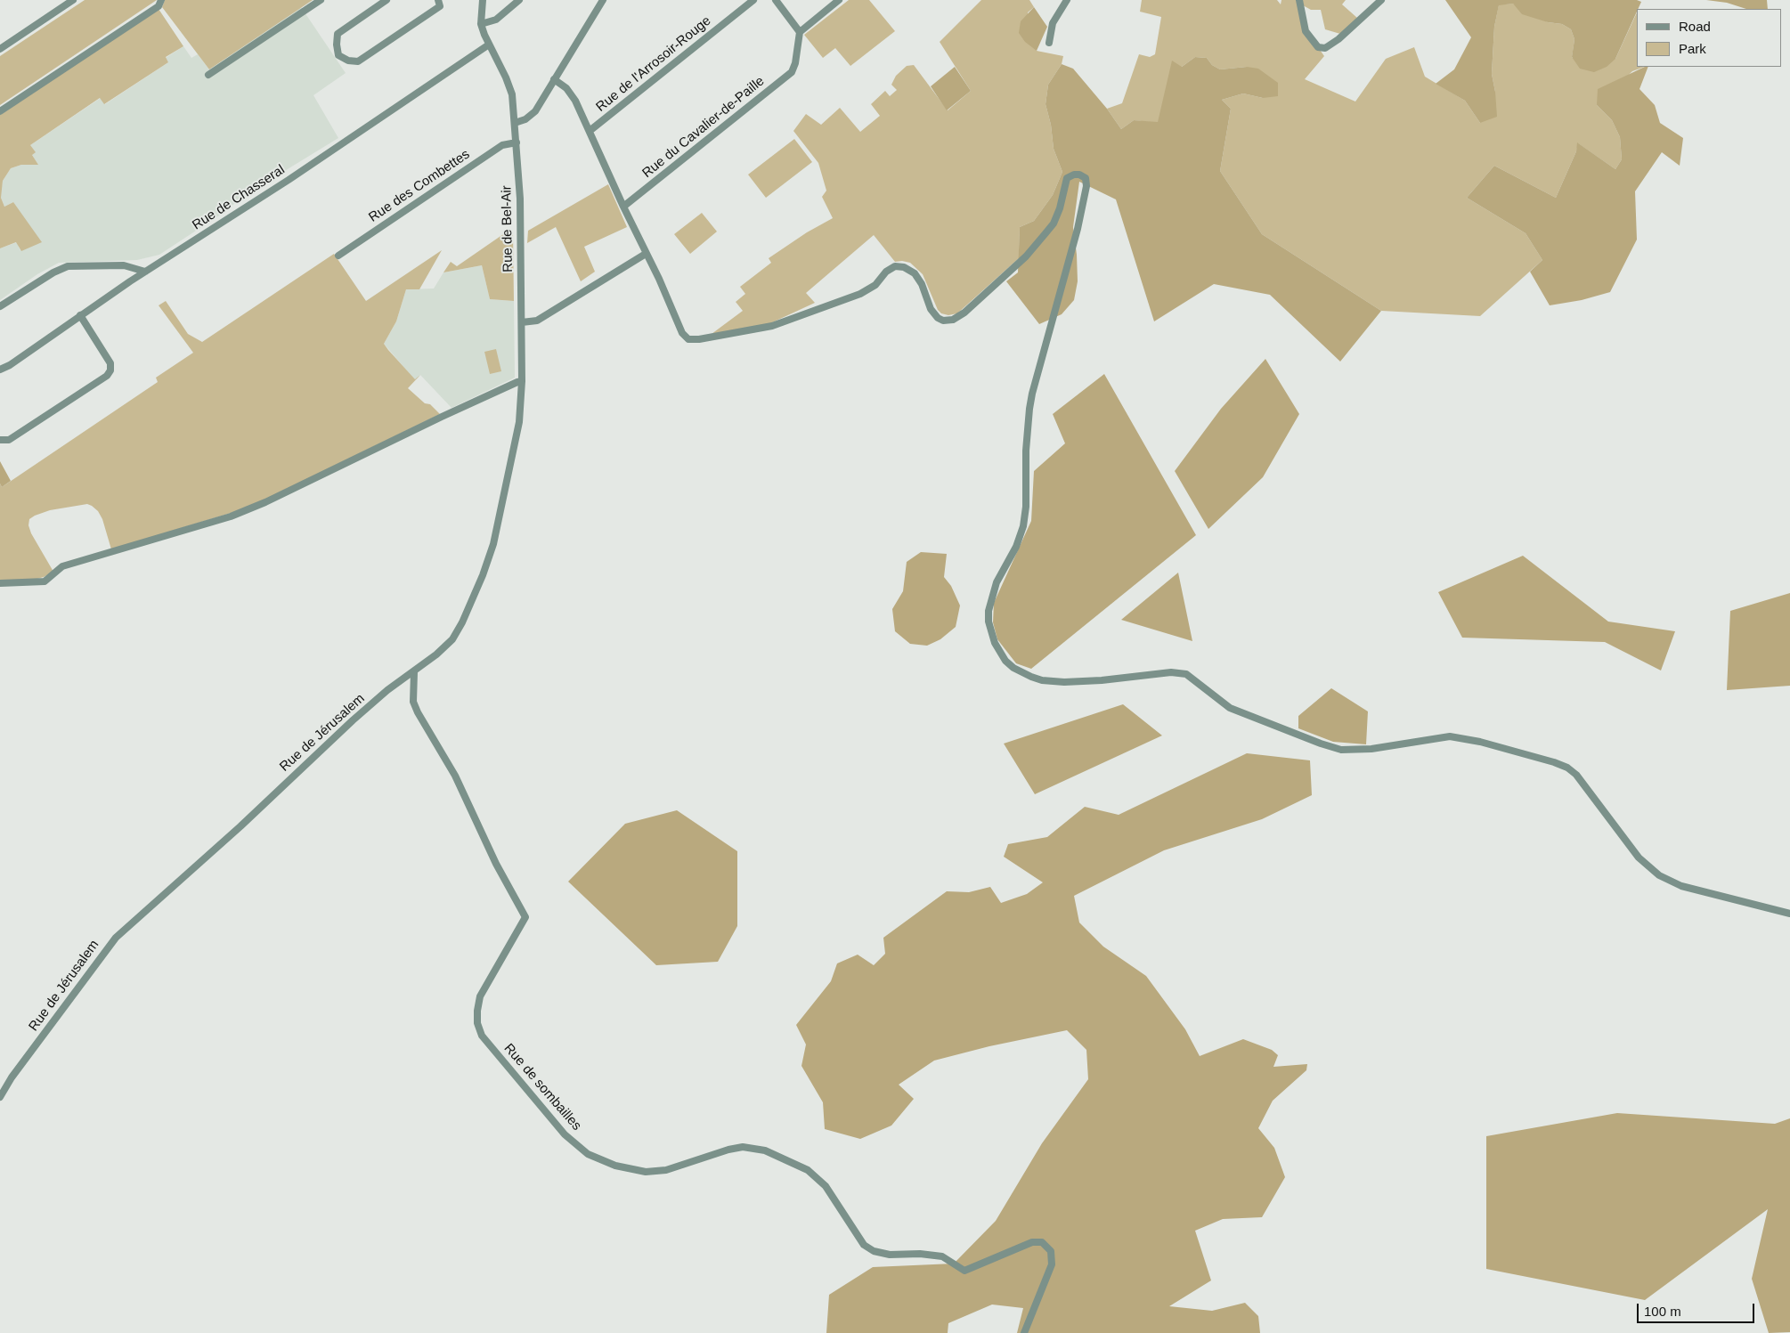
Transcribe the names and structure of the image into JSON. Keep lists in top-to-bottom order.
{
  "streets": {
    "street": [
      "Rue de l'Arrosoir-Rouge",
      "Rue du Cavalier-de-Paille",
      "Rue des Combettes",
      "Rue de Chasseral",
      "Rue de Bel-Air",
      "Rue de Jérusalem",
      "Rue de sombailles"
    ]
  },
  "crossings": [
    ["Rue des Combettes", "Rue de Bel-Air"],
    ["Rue de Chasseral", "Rue de Bel-Air"],
    ["Rue de Bel-Air", "Rue de Jérusalem"],
    ["Rue de Jérusalem", "Rue de sombailles"]
  ],
  "legend": ["Road", "Park"],
  "scale_bar": "100 m"
}
